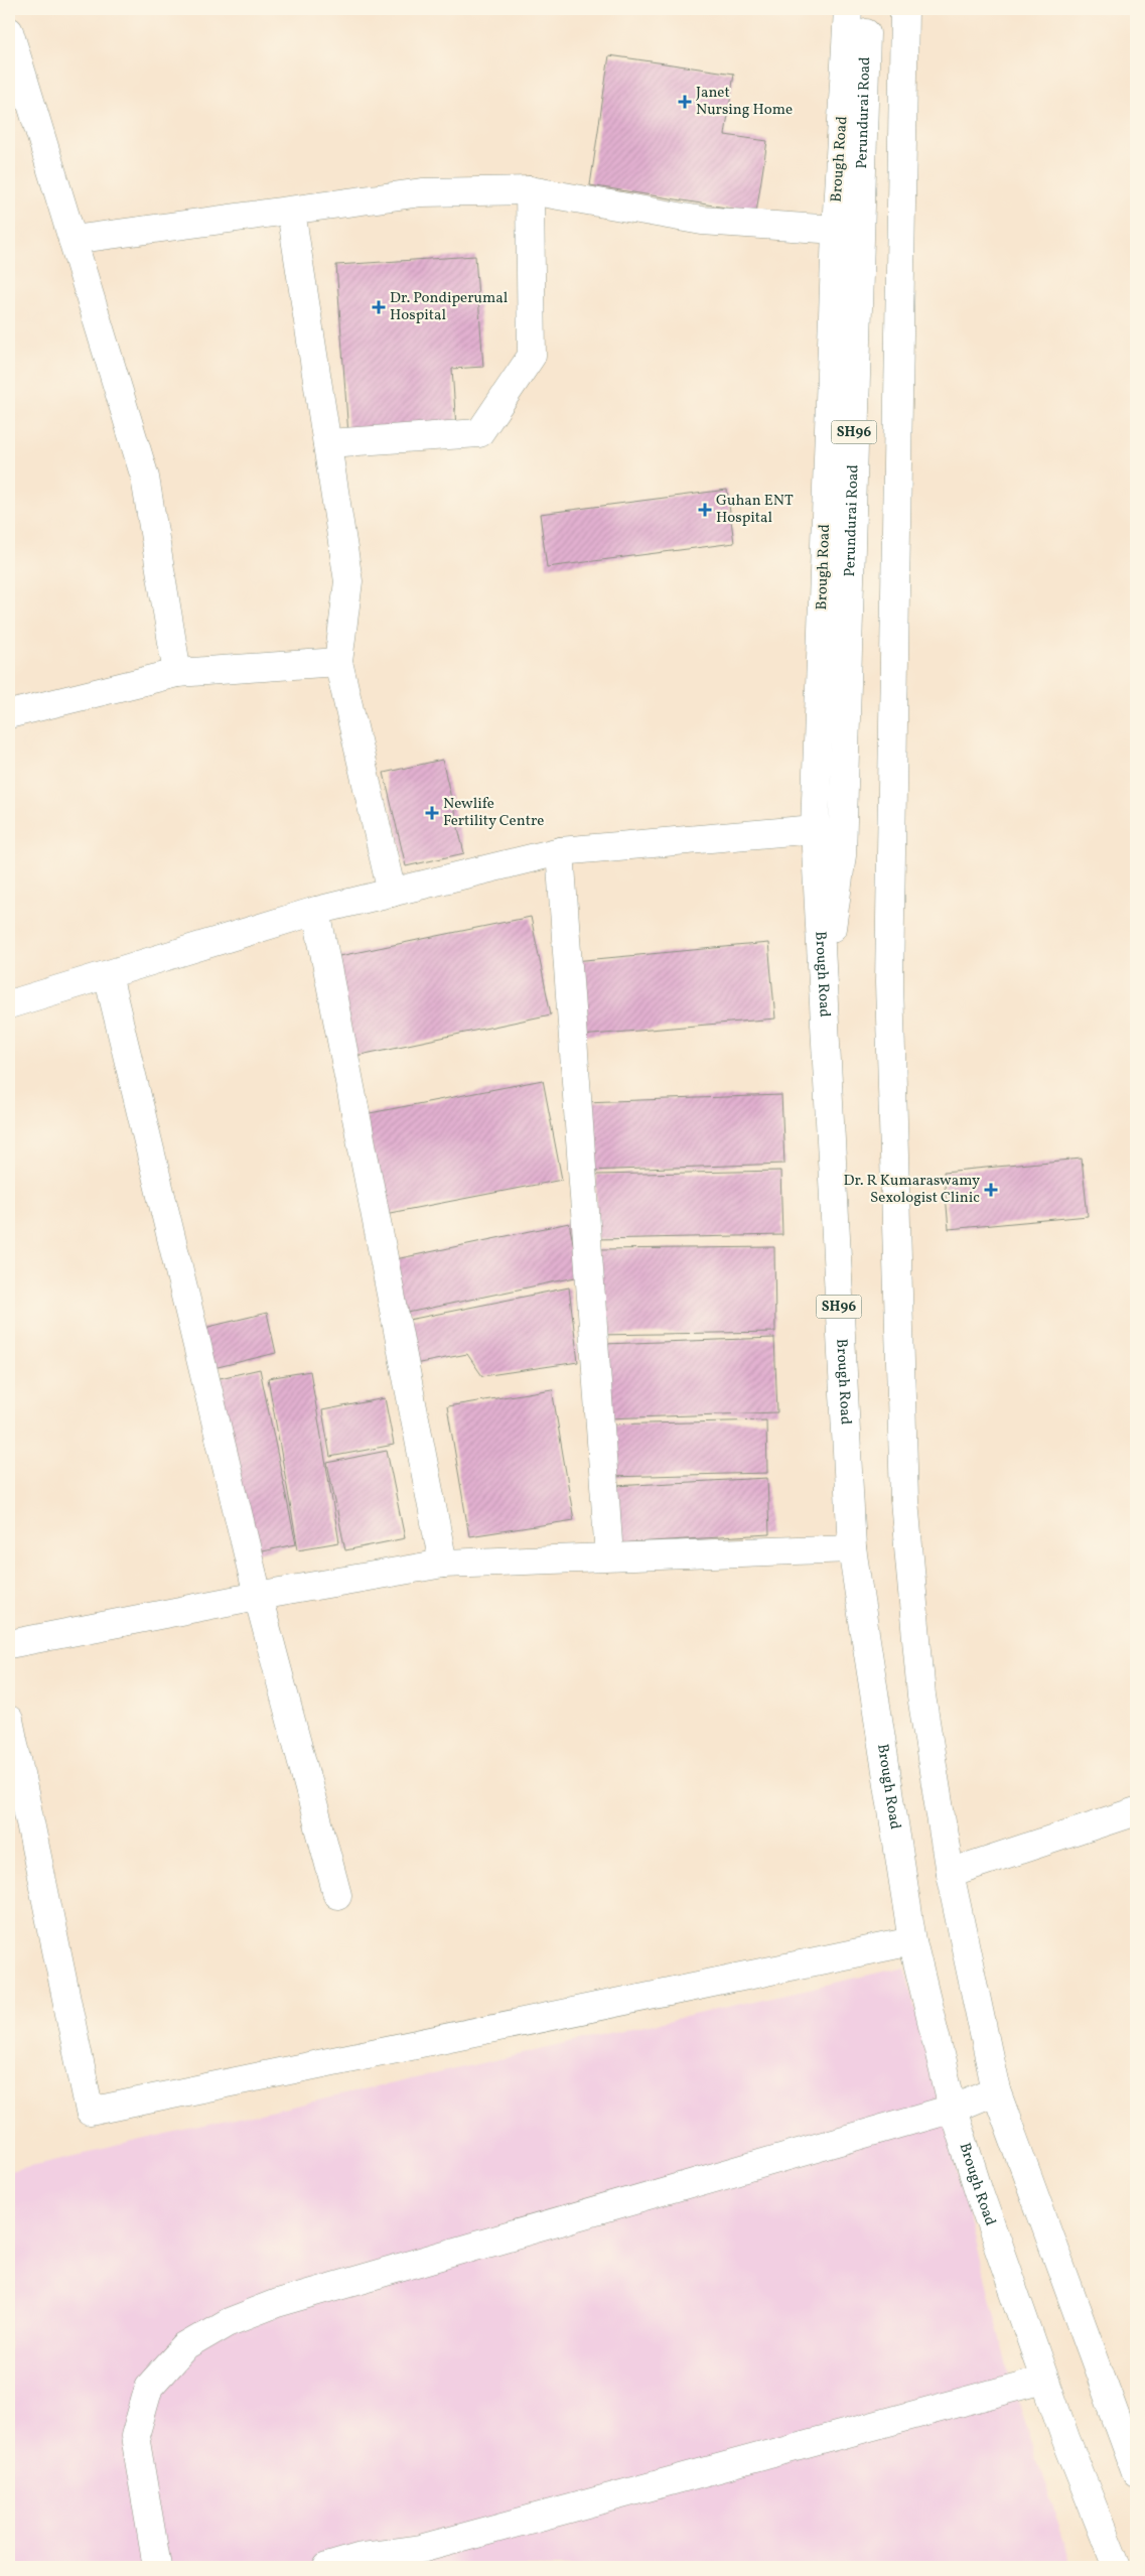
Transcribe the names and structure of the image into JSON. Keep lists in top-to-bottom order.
{
  "streets": {
    "street": ["Perundurai Road", "Brough Road", "SH96"]
  },
  "crossings": [
    ["Perundurai Road", "Brough Road"],
    ["Perundurai Road", "SH96"]
  ],
  "places": {
    "health": [
      "Janet Nursing Home",
      "Dr. Pondiperumal Hospital",
      "Guhan ENT Hospital",
      "Newlife Fertility Centre",
      "Dr. R Kumaraswamy Sexologist Clinic"
    ]
  }
}
